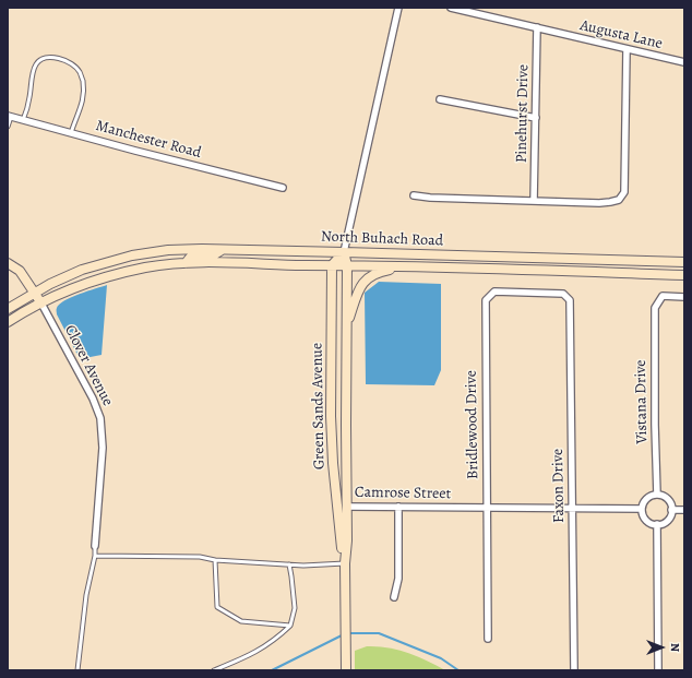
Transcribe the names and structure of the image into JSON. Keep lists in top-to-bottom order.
{
  "streets": {
    "main road": ["North Buhach Road", "Green Sands Avenue"],
    "street": [
      "Augusta Lane",
      "Pinehurst Drive",
      "Manchester Road",
      "Clover Avenue",
      "Vistana Drive",
      "Bridlewood Drive",
      "Faxon Drive",
      "Camrose Street"
    ]
  },
  "crossings": [
    ["Augusta Lane", "Pinehurst Drive"],
    ["North Buhach Road", "Clover Avenue"],
    ["North Buhach Road", "Green Sands Avenue"],
    ["Vistana Drive", "Camrose Street"],
    ["Green Sands Avenue", "Camrose Street"],
    ["Bridlewood Drive", "Faxon Drive"],
    ["Bridlewood Drive", "Camrose Street"],
    ["Faxon Drive", "Camrose Street"]
  ],
  "north": "right"
}
